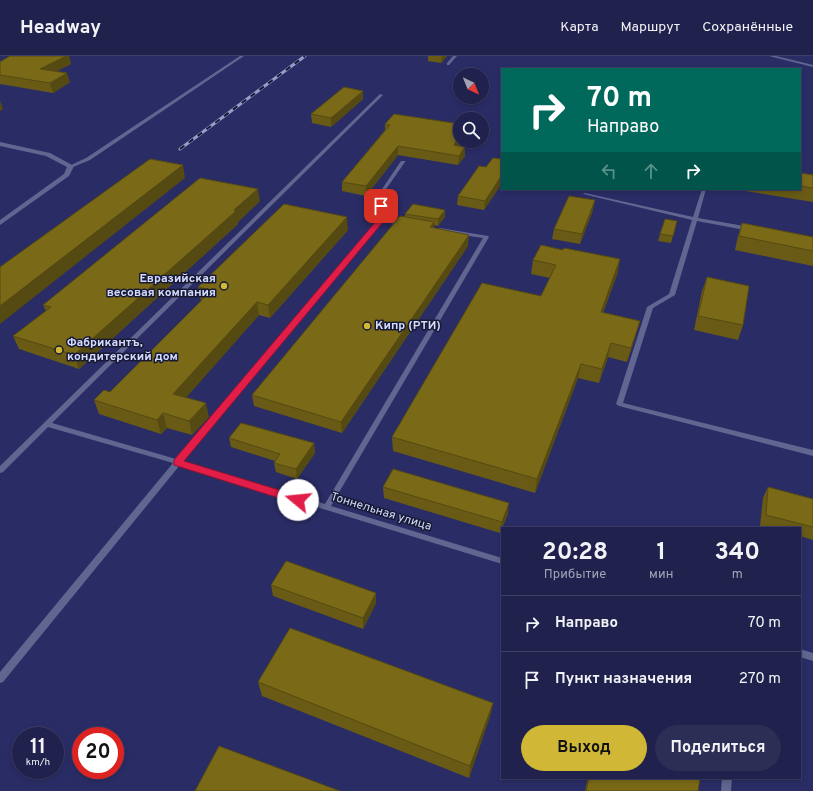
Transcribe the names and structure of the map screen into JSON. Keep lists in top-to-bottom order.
{
  "streets": {
    "lane": ["Тоннельная улица"]
  },
  "places": ["Евразийская весовая компания", "Кипр (РТИ)", "Фабрикантъ, кондитерский дом"],
  "north": "bottom right",
  "page": {
    "header": "Headway",
    "nav": ["Карта", "Маршрут", "Сохранённые"],
    "turn": ["70 m", "Направо"],
    "eta": [
      "20:28",
      "Прибытие",
      "1",
      "мин",
      "340",
      "m"
    ],
    "list": [
      {
        "name": "Направо",
        "value": "70 m"
      },
      {
        "name": "Пункт назначения",
        "value": "270 m"
      }
    ],
    "buttons": ["Выход", "Поделиться"],
    "speed": "11 km/h",
    "limit": "20"
  }
}
